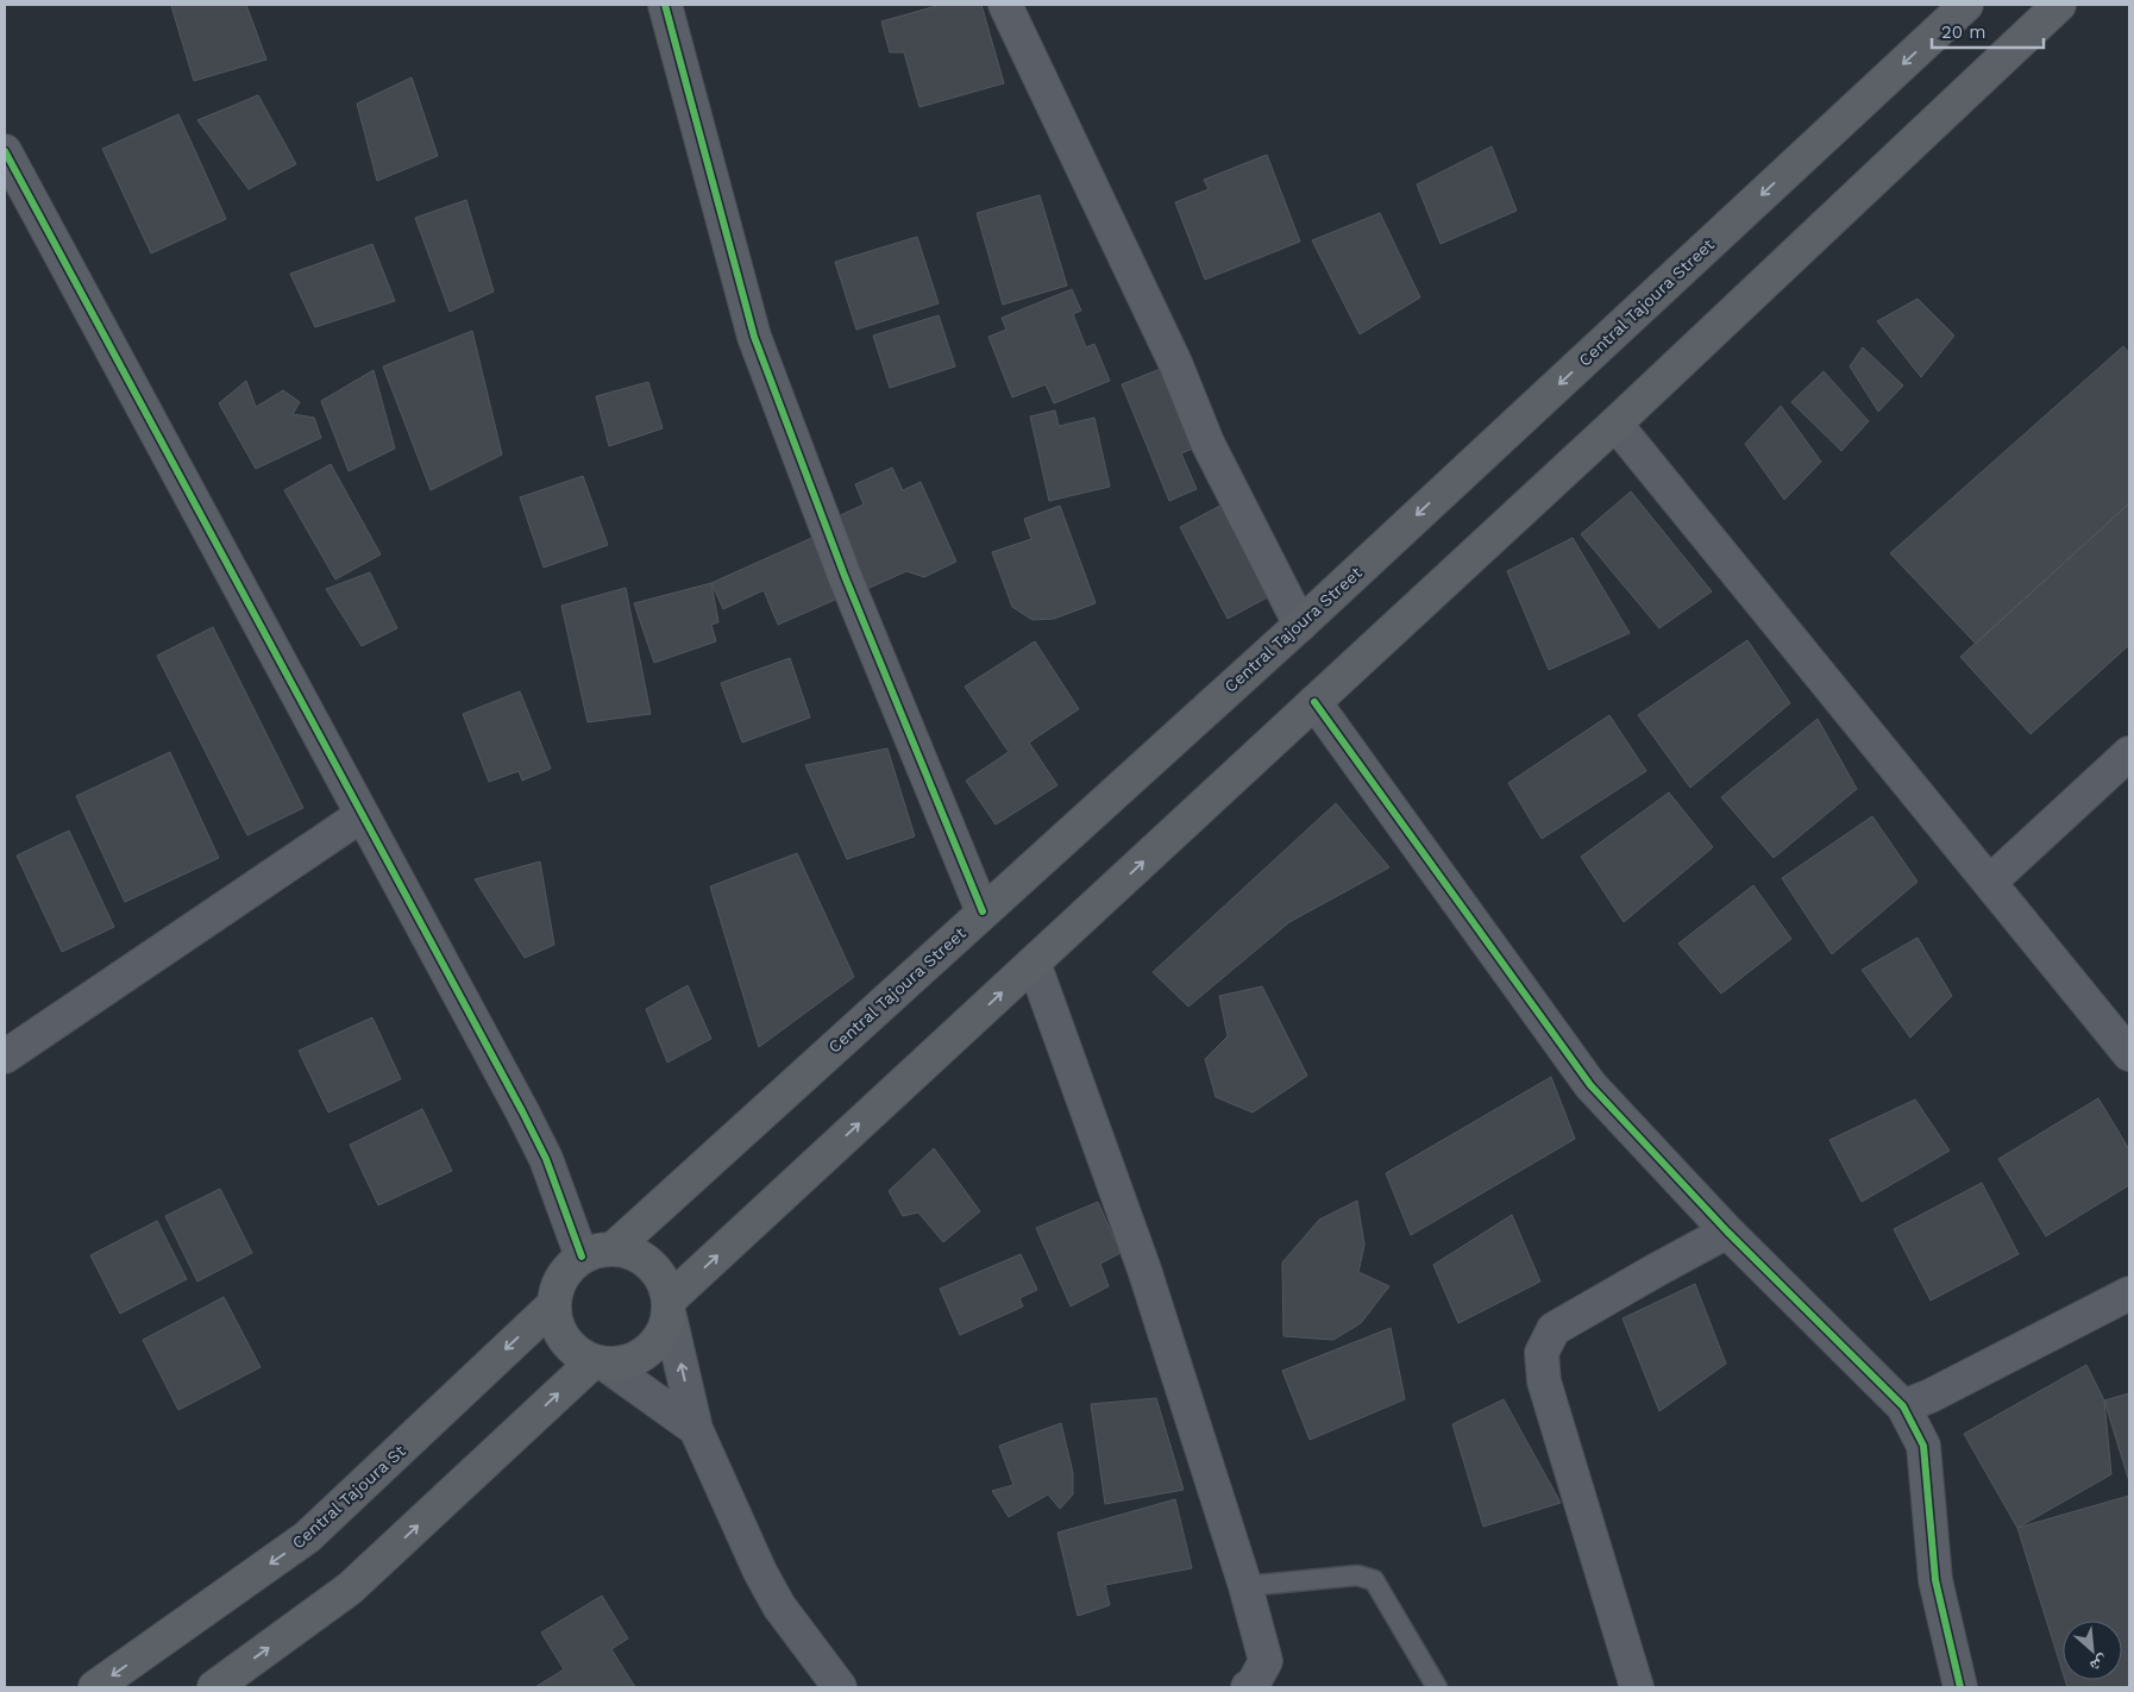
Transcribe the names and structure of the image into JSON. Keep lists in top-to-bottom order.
{
  "streets": {
    "main road": ["Central Tajoura Street", "Central Tajoura St"]
  },
  "crossings": [
    ["Central Tajoura Street", "Central Tajoura St"]
  ],
  "scale_bar": "20 m",
  "north": "bottom right"
}
